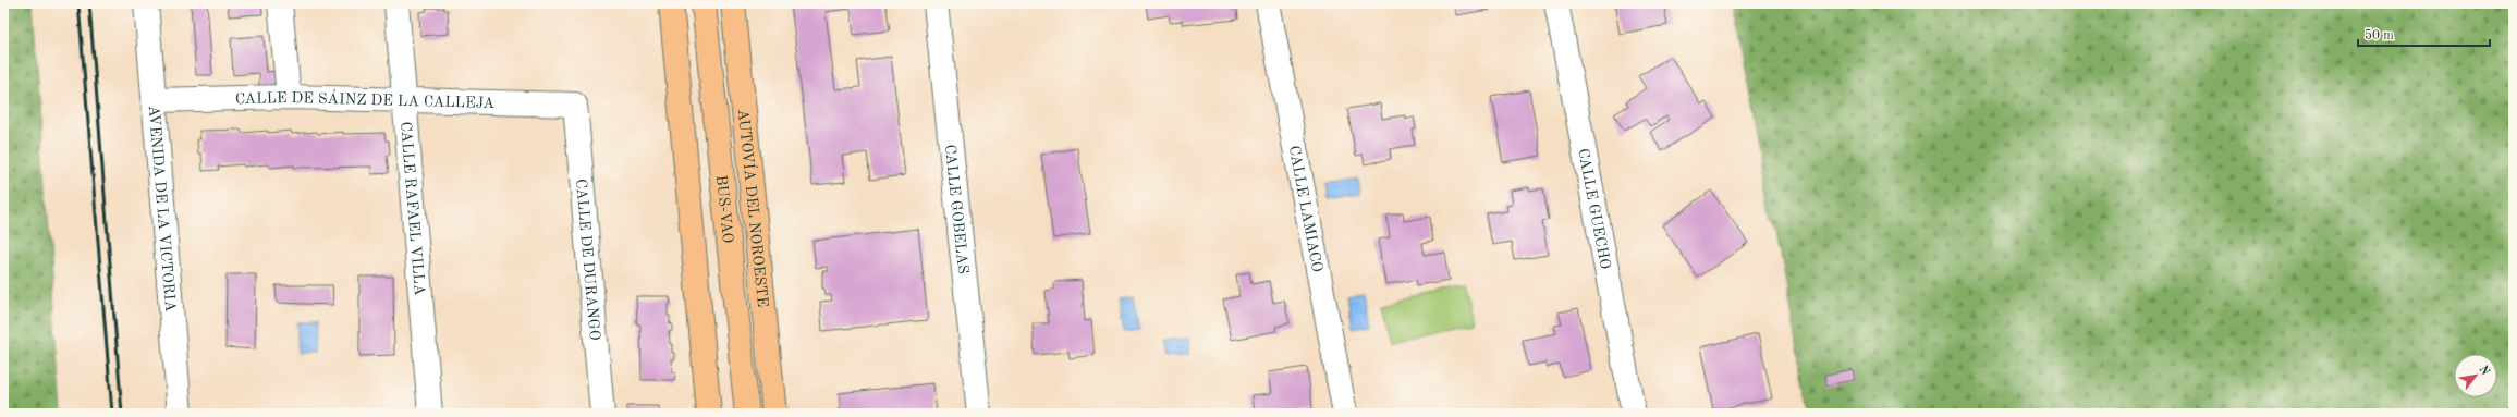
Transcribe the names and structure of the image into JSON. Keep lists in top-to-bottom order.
{
  "streets": {
    "highway": ["BUS-VAO", "AUTOVÍA DEL NOROESTE"],
    "street": [
      "CALLE DE SÁINZ DE LA CALLEJA",
      "AVENIDA DE LA VICTORIA",
      "CALLE RAFAEL VILLA",
      "CALLE GOBELAS",
      "CALLE LAMIACO",
      "CALLE GUECHO",
      "CALLE DE DURANGO"
    ]
  },
  "crossings": [
    ["CALLE DE SÁINZ DE LA CALLEJA", "AVENIDA DE LA VICTORIA"],
    ["CALLE DE SÁINZ DE LA CALLEJA", "CALLE RAFAEL VILLA"],
    ["CALLE DE SÁINZ DE LA CALLEJA", "CALLE DE DURANGO"]
  ],
  "scale_bar": "50 m",
  "north": "top right"
}
